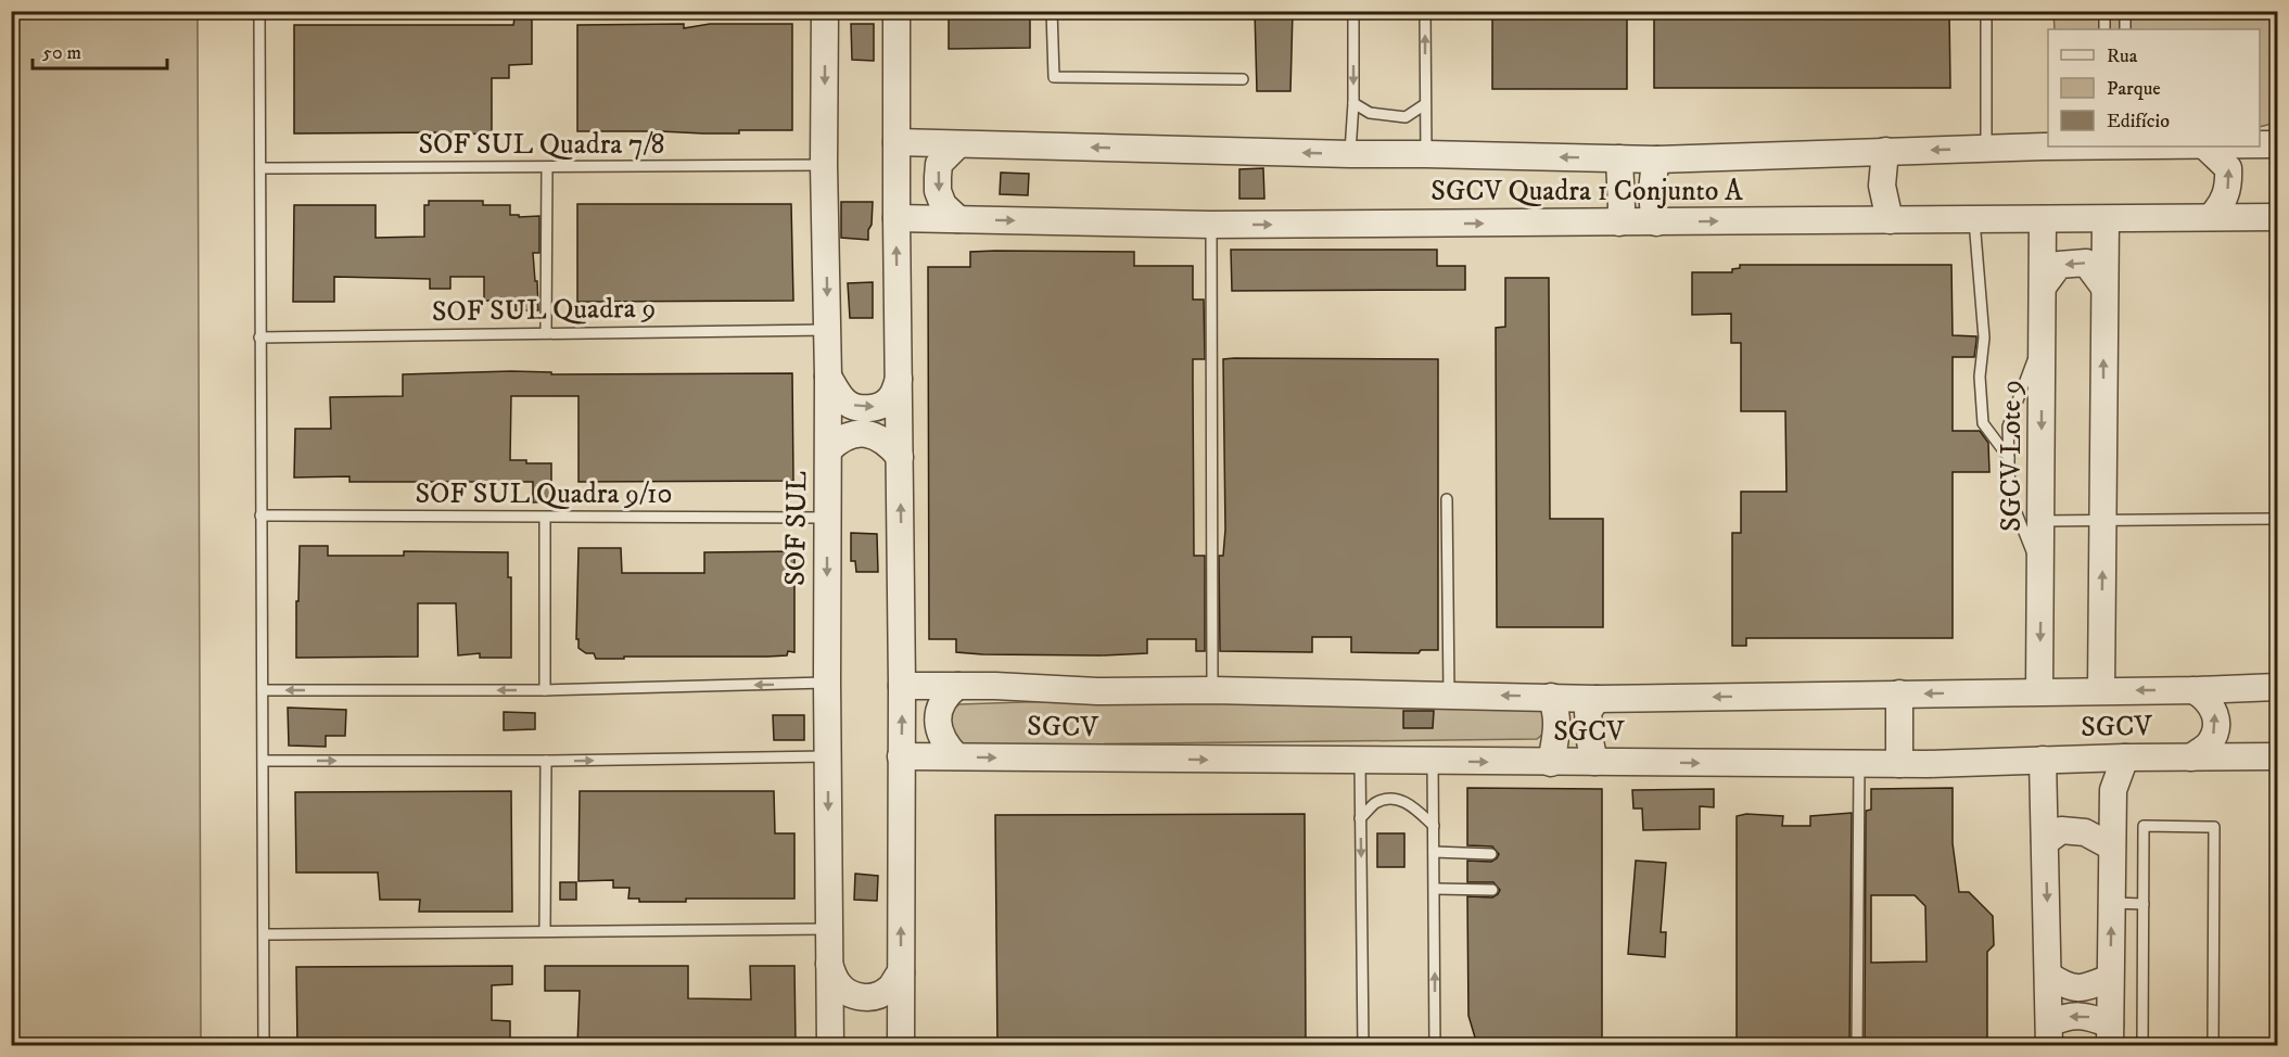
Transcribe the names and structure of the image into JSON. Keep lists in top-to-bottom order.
{
  "streets": {
    "street": [
      "SGCV Quadra 1 Conjunto A",
      "SGCV Lote 9",
      "SOF SUL",
      "SGCV"
    ],
    "lane": ["SOF SUL Quadra 7/8", "SOF SUL Quadra 9", "SOF SUL Quadra 9/10"]
  },
  "crossings": [
    ["SOF SUL Quadra 7/8", "SOF SUL"],
    ["SGCV Quadra 1 Conjunto A", "SGCV Lote 9"],
    ["SOF SUL Quadra 9", "SOF SUL"],
    ["SGCV Lote 9", "SGCV"],
    ["SOF SUL Quadra 9/10", "SOF SUL"]
  ],
  "legend": ["Rua", "Parque", "Edifício"],
  "scale_bar": "50 m"
}
